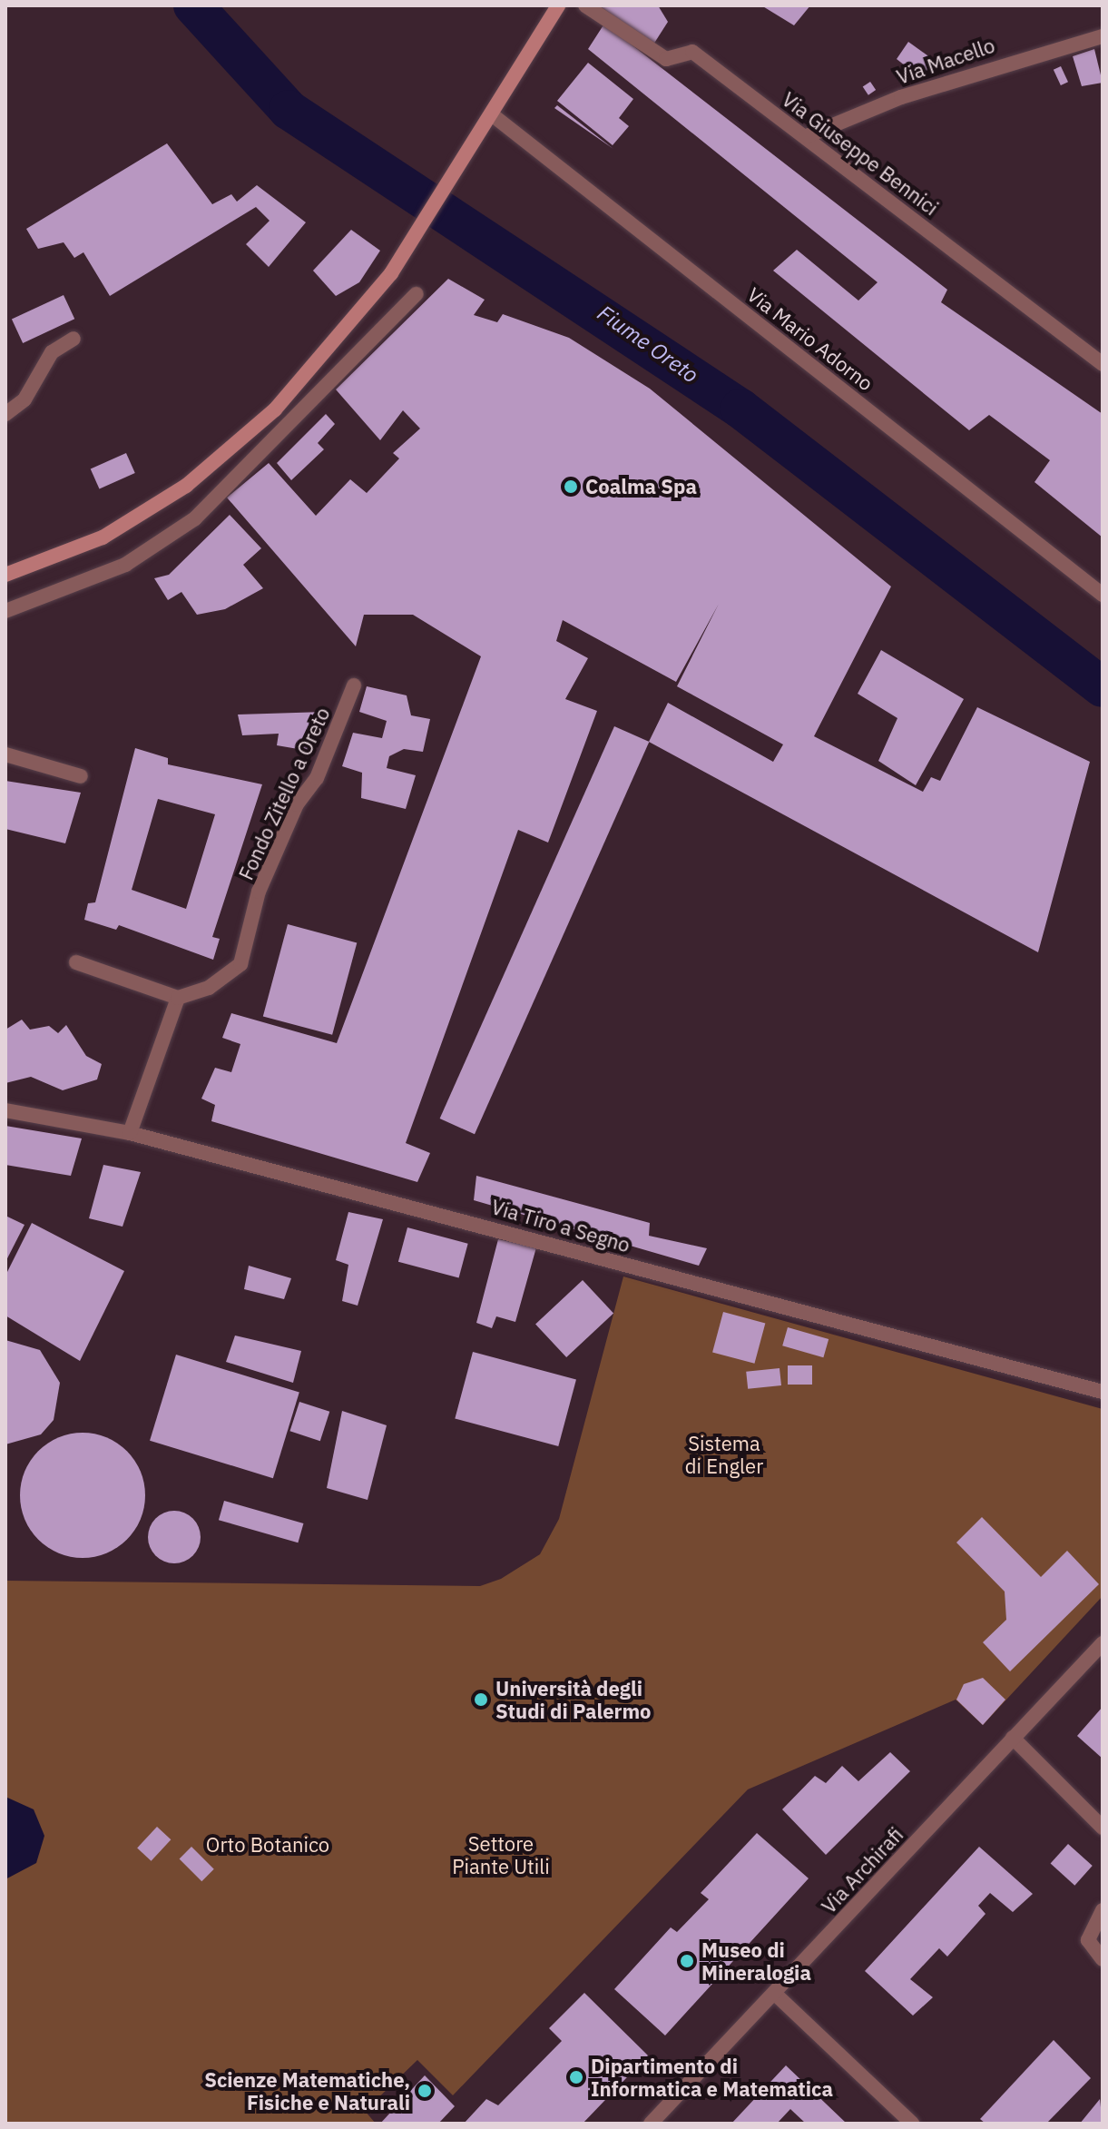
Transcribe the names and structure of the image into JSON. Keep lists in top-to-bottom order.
{
  "streets": {
    "street": [
      "Via Macello",
      "Via Giuseppe Bennici",
      "Via Mario Adorno",
      "Fondo Zitello a Oreto",
      "Via Tiro a Segno",
      "Via Archirafi"
    ]
  },
  "crossings": [
    ["Via Macello", "Via Giuseppe Bennici"]
  ],
  "water": ["Fiume Oreto"],
  "parks": ["Sistema di Engler", "Settore Piante Utili", "Orto Botanico"],
  "places": [
    "Coalma Spa",
    "Università degli Studi di Palermo",
    "Museo di Mineralogia",
    "Dipartimento di Informatica e Matematica",
    "Scienze Matematiche, Fisiche e Naturali"
  ]
}
